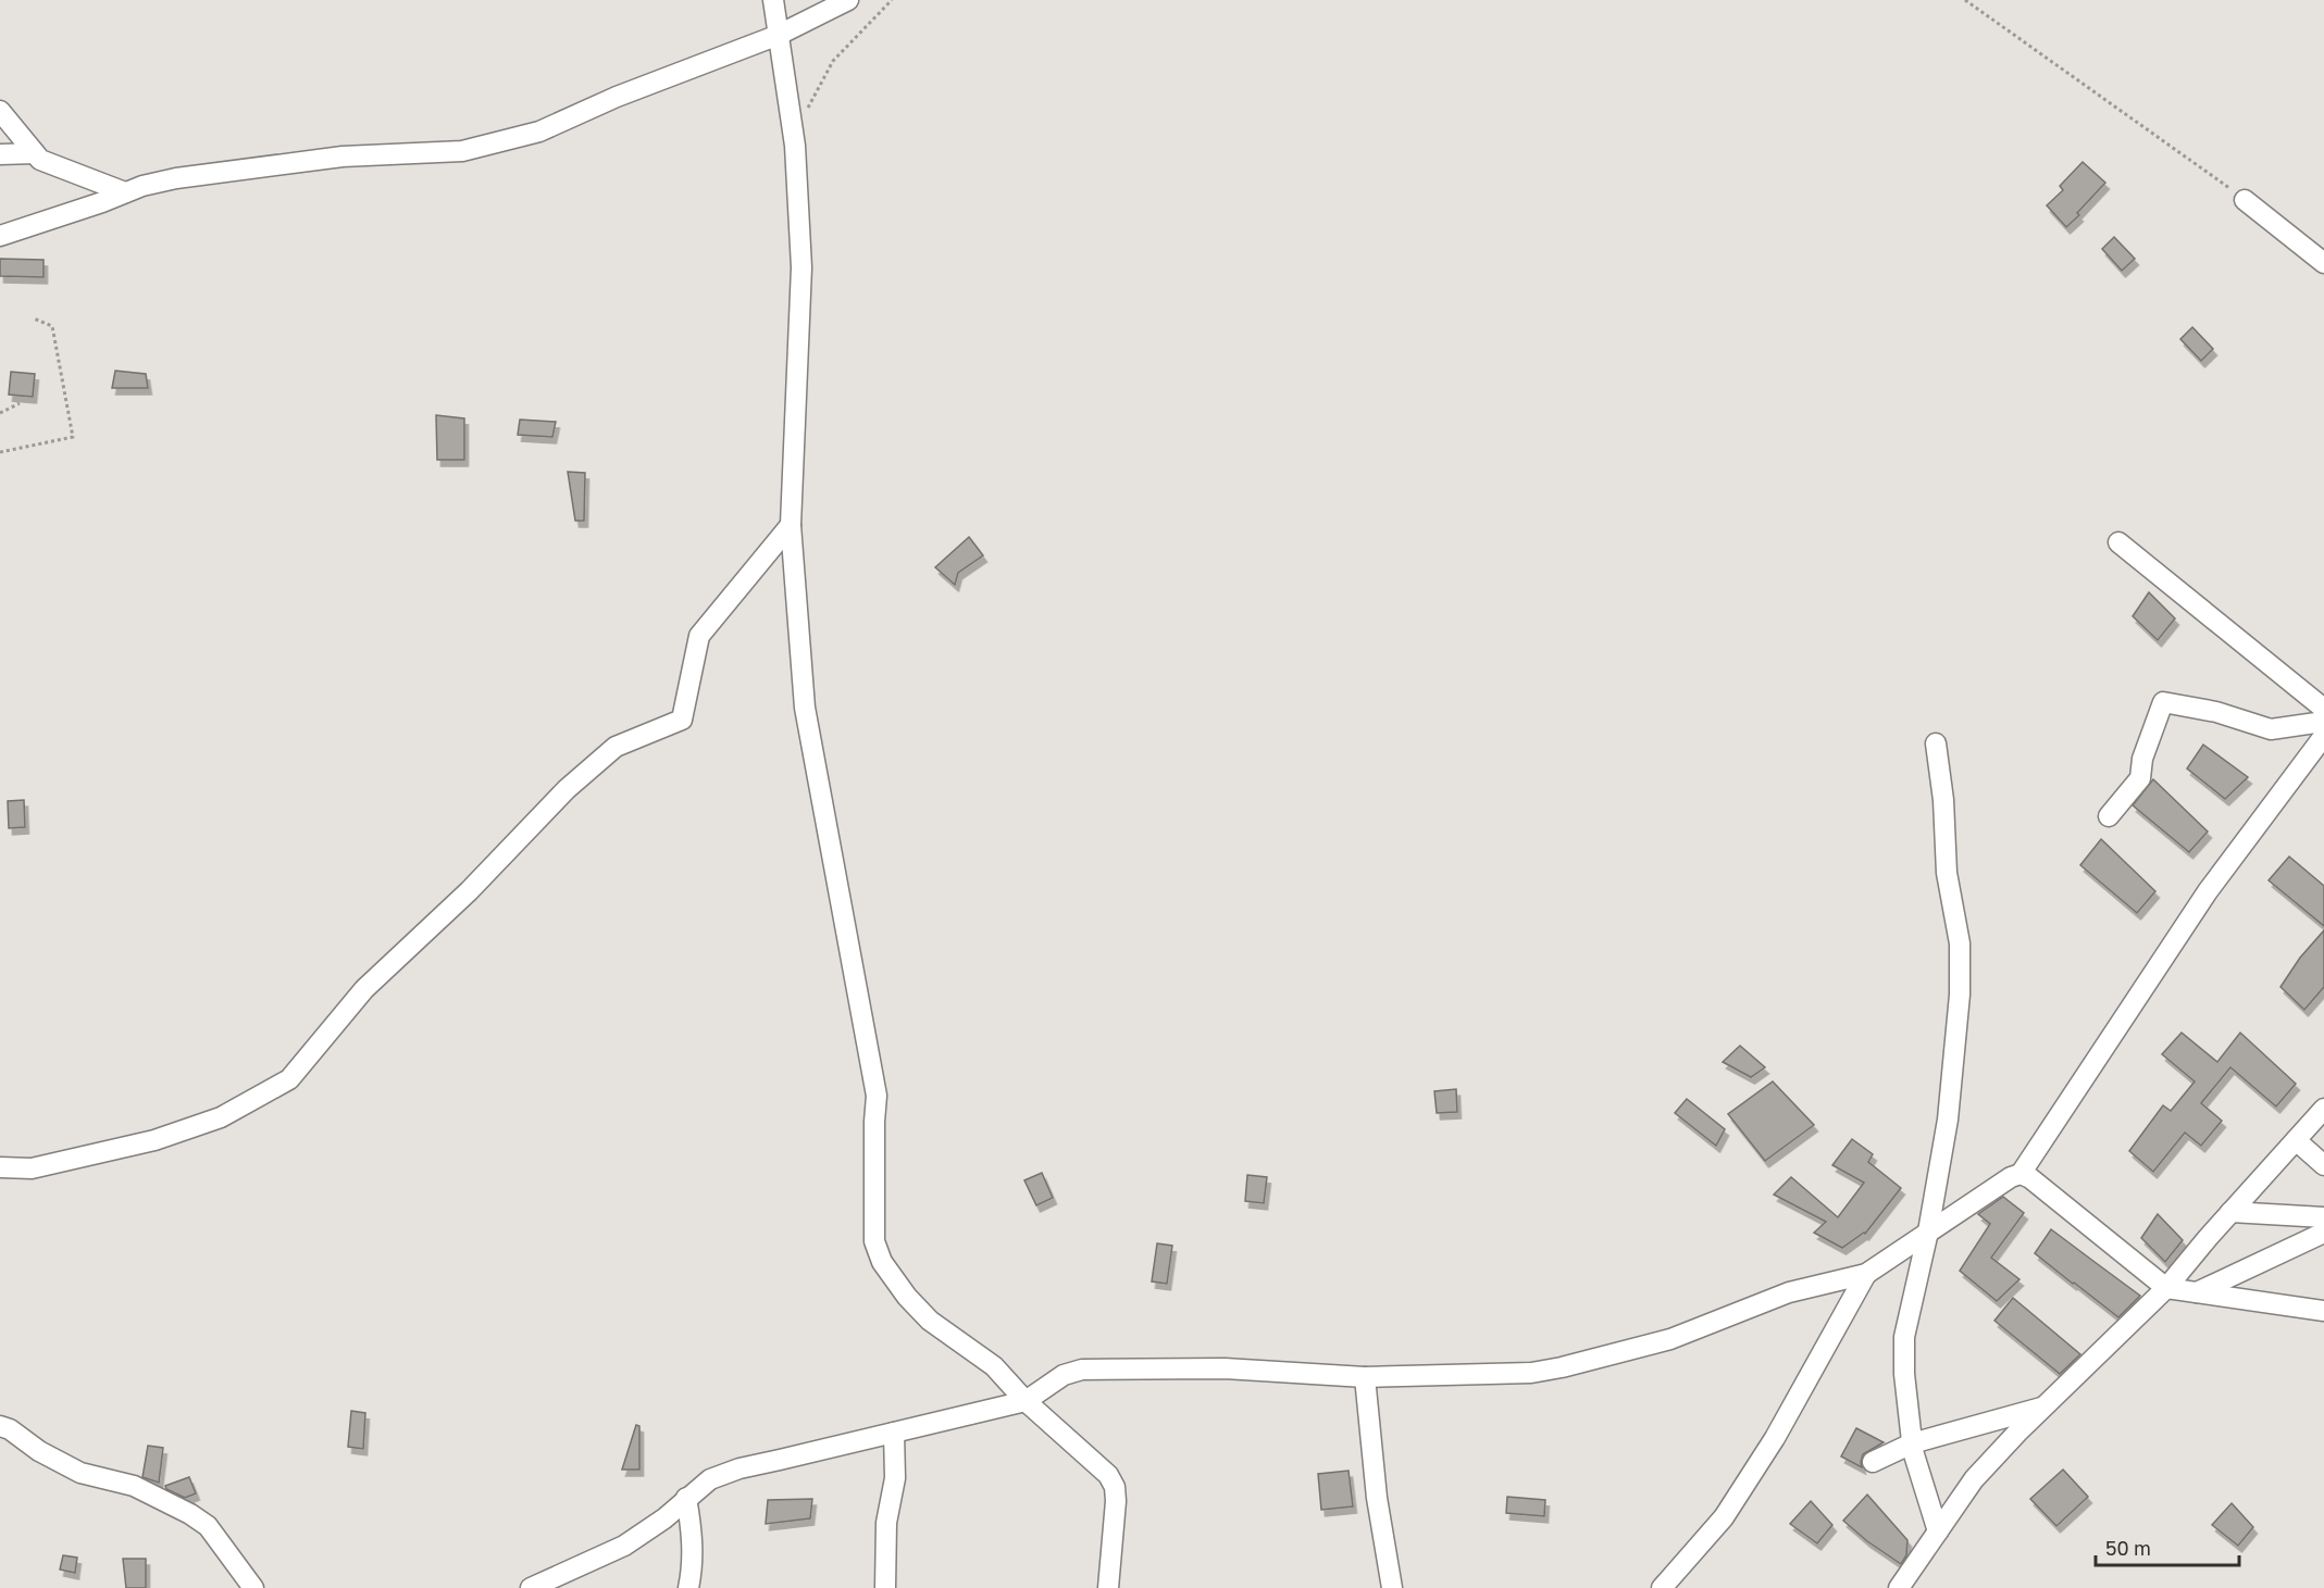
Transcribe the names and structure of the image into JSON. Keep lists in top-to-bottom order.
{
  "scale_bar": "50 m"
}
